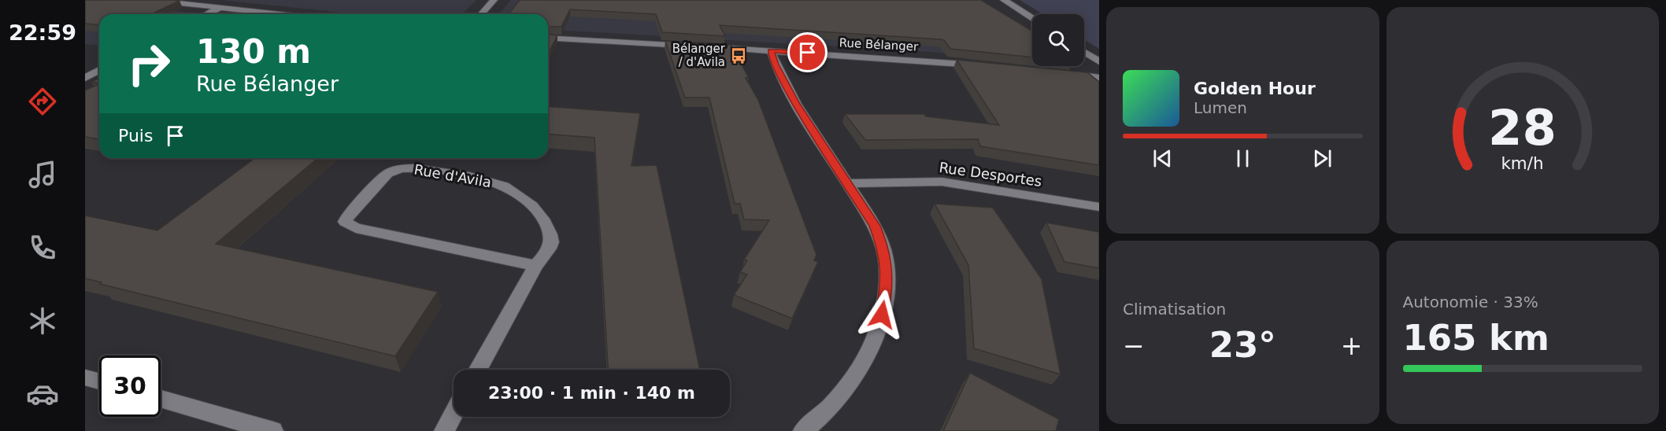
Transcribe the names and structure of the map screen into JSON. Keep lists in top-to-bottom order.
{
  "streets": {
    "street": ["Rue Bélanger", "Rue Desportes", "Rue d'Avila"]
  },
  "places": {
    "bus stop": ["Bélanger / d'Avila"]
  },
  "page": {
    "tabs": "22:59",
    "turn": ["130 m", "Rue Bélanger"],
    "song": ["Golden Hour", "Lumen"],
    "then": "Puis",
    "tile": [
      "Climatisation",
      ["Autonomie · 33%", "165 km"]
    ],
    "heat": ["−", "23°", "+"],
    "limit": "30",
    "trip": "23:00 · 1 min · 140 m",
    "gauge": ["28", "km/h"]
  }
}
